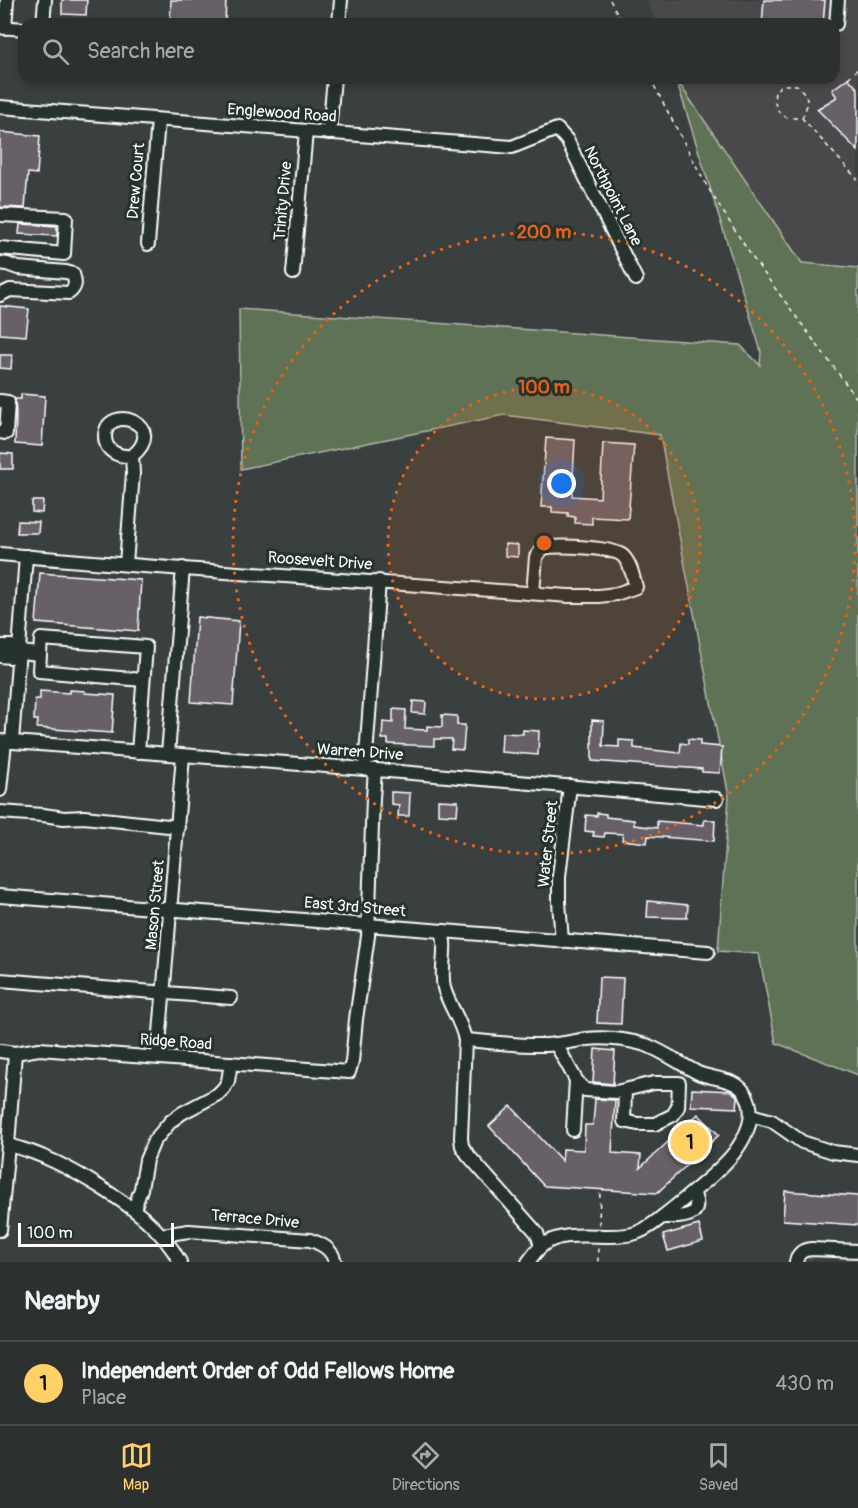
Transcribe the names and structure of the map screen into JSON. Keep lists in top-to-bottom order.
{
  "streets": {
    "street": [
      "Englewood Road",
      "Drew Court",
      "Northpoint Lane",
      "Trinity Drive",
      "Roosevelt Drive",
      "Warren Drive",
      "Water Street",
      "Mason Street",
      "East 3rd Street",
      "Ridge Road",
      "Terrace Drive"
    ]
  },
  "crossings": [
    ["Englewood Road", "Drew Court"],
    ["Englewood Road", "Northpoint Lane"],
    ["Englewood Road", "Trinity Drive"],
    ["Warren Drive", "Water Street"],
    ["Warren Drive", "Mason Street"],
    ["Water Street", "East 3rd Street"],
    ["Mason Street", "East 3rd Street"],
    ["Mason Street", "Ridge Road"],
    ["East 3rd Street", "Ridge Road"]
  ],
  "scale_bar": "100 m",
  "page": {
    "search": "Search here",
    "pins": "1",
    "scale": "100 m",
    "heading": "Nearby",
    "list": [
      {
        "mark": "1",
        "name": "Independent Order of Odd Fellows Home",
        "note": "Place",
        "value": "430 m"
      }
    ],
    "nav": ["Map", "Directions", "Saved"]
  },
  "rings": ["200 m", "100 m"]
}
